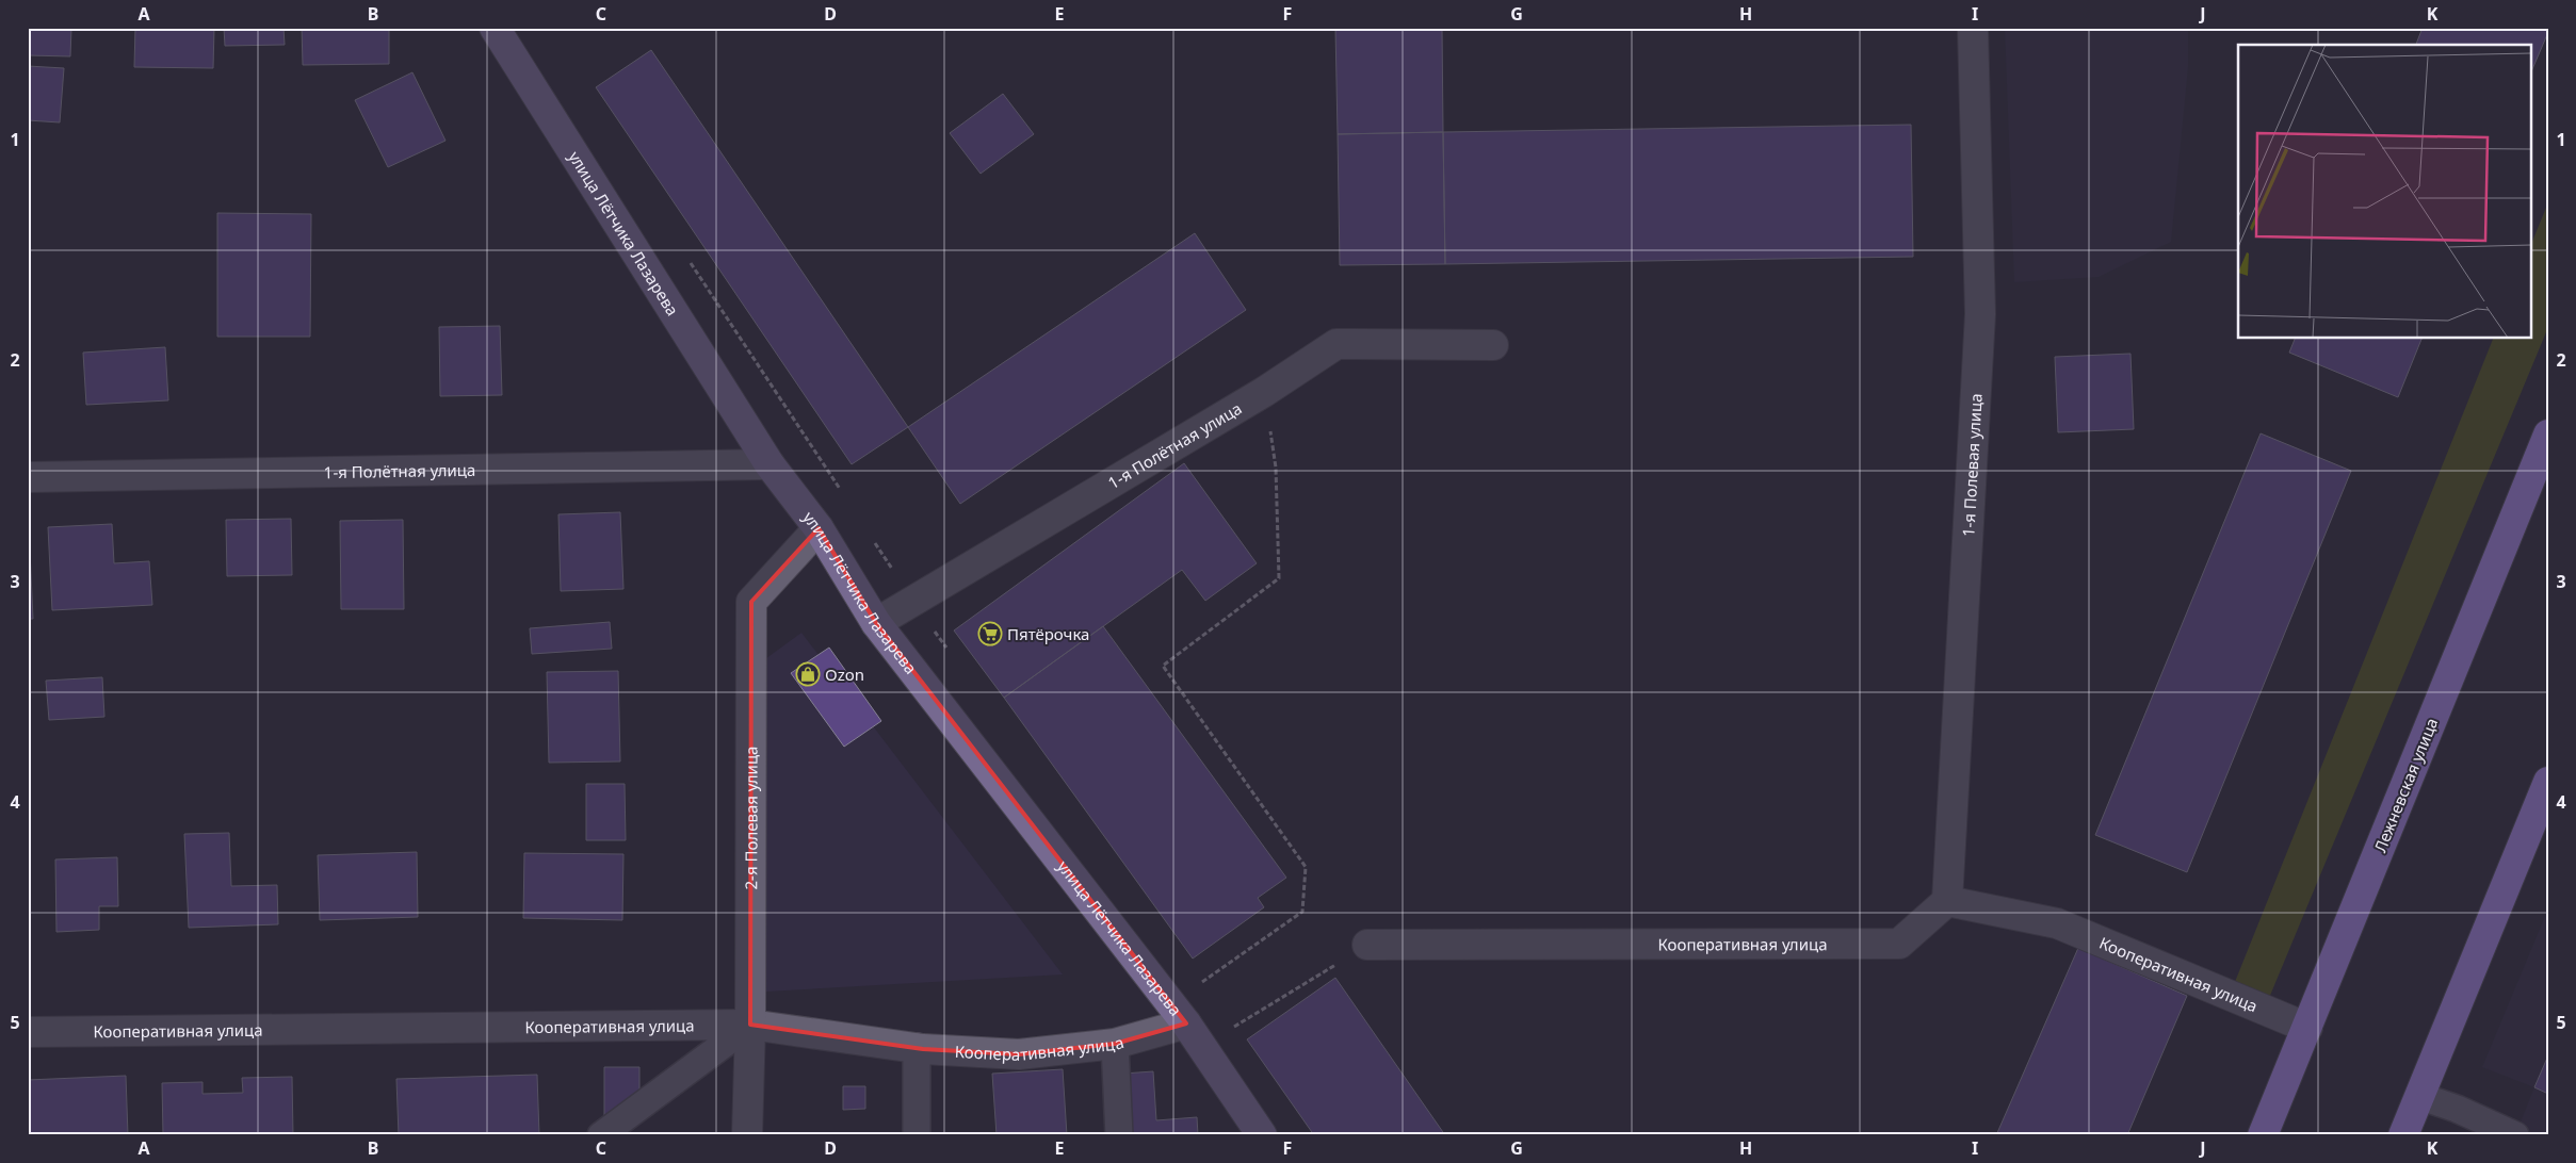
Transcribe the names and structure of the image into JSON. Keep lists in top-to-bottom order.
{
  "streets": {
    "highway": ["Лежневская улица"],
    "street": [
      "улица Лётчика Лазарева",
      "1-я Полётная улица",
      "1-я Полевая улица",
      "2-я Полевая улица",
      "Кооперативная улица"
    ]
  },
  "crossings": [
    ["улица Лётчика Лазарева", "1-я Полётная улица"],
    ["улица Лётчика Лазарева", "2-я Полевая улица"],
    ["улица Лётчика Лазарева", "Кооперативная улица"],
    ["1-я Полевая улица", "Кооперативная улица"],
    ["Лежневская улица", "Кооперативная улица"],
    ["2-я Полевая улица", "Кооперативная улица"]
  ],
  "places": {
    "supermarket": ["Пятёрочка"],
    "shop": ["Ozon"]
  },
  "grid": {
    "columns": [
      "A",
      "B",
      "C",
      "D",
      "E",
      "F",
      "G",
      "H",
      "I",
      "J",
      "K"
    ],
    "rows": [
      "1",
      "2",
      "3",
      "4",
      "5"
    ]
  }
}
